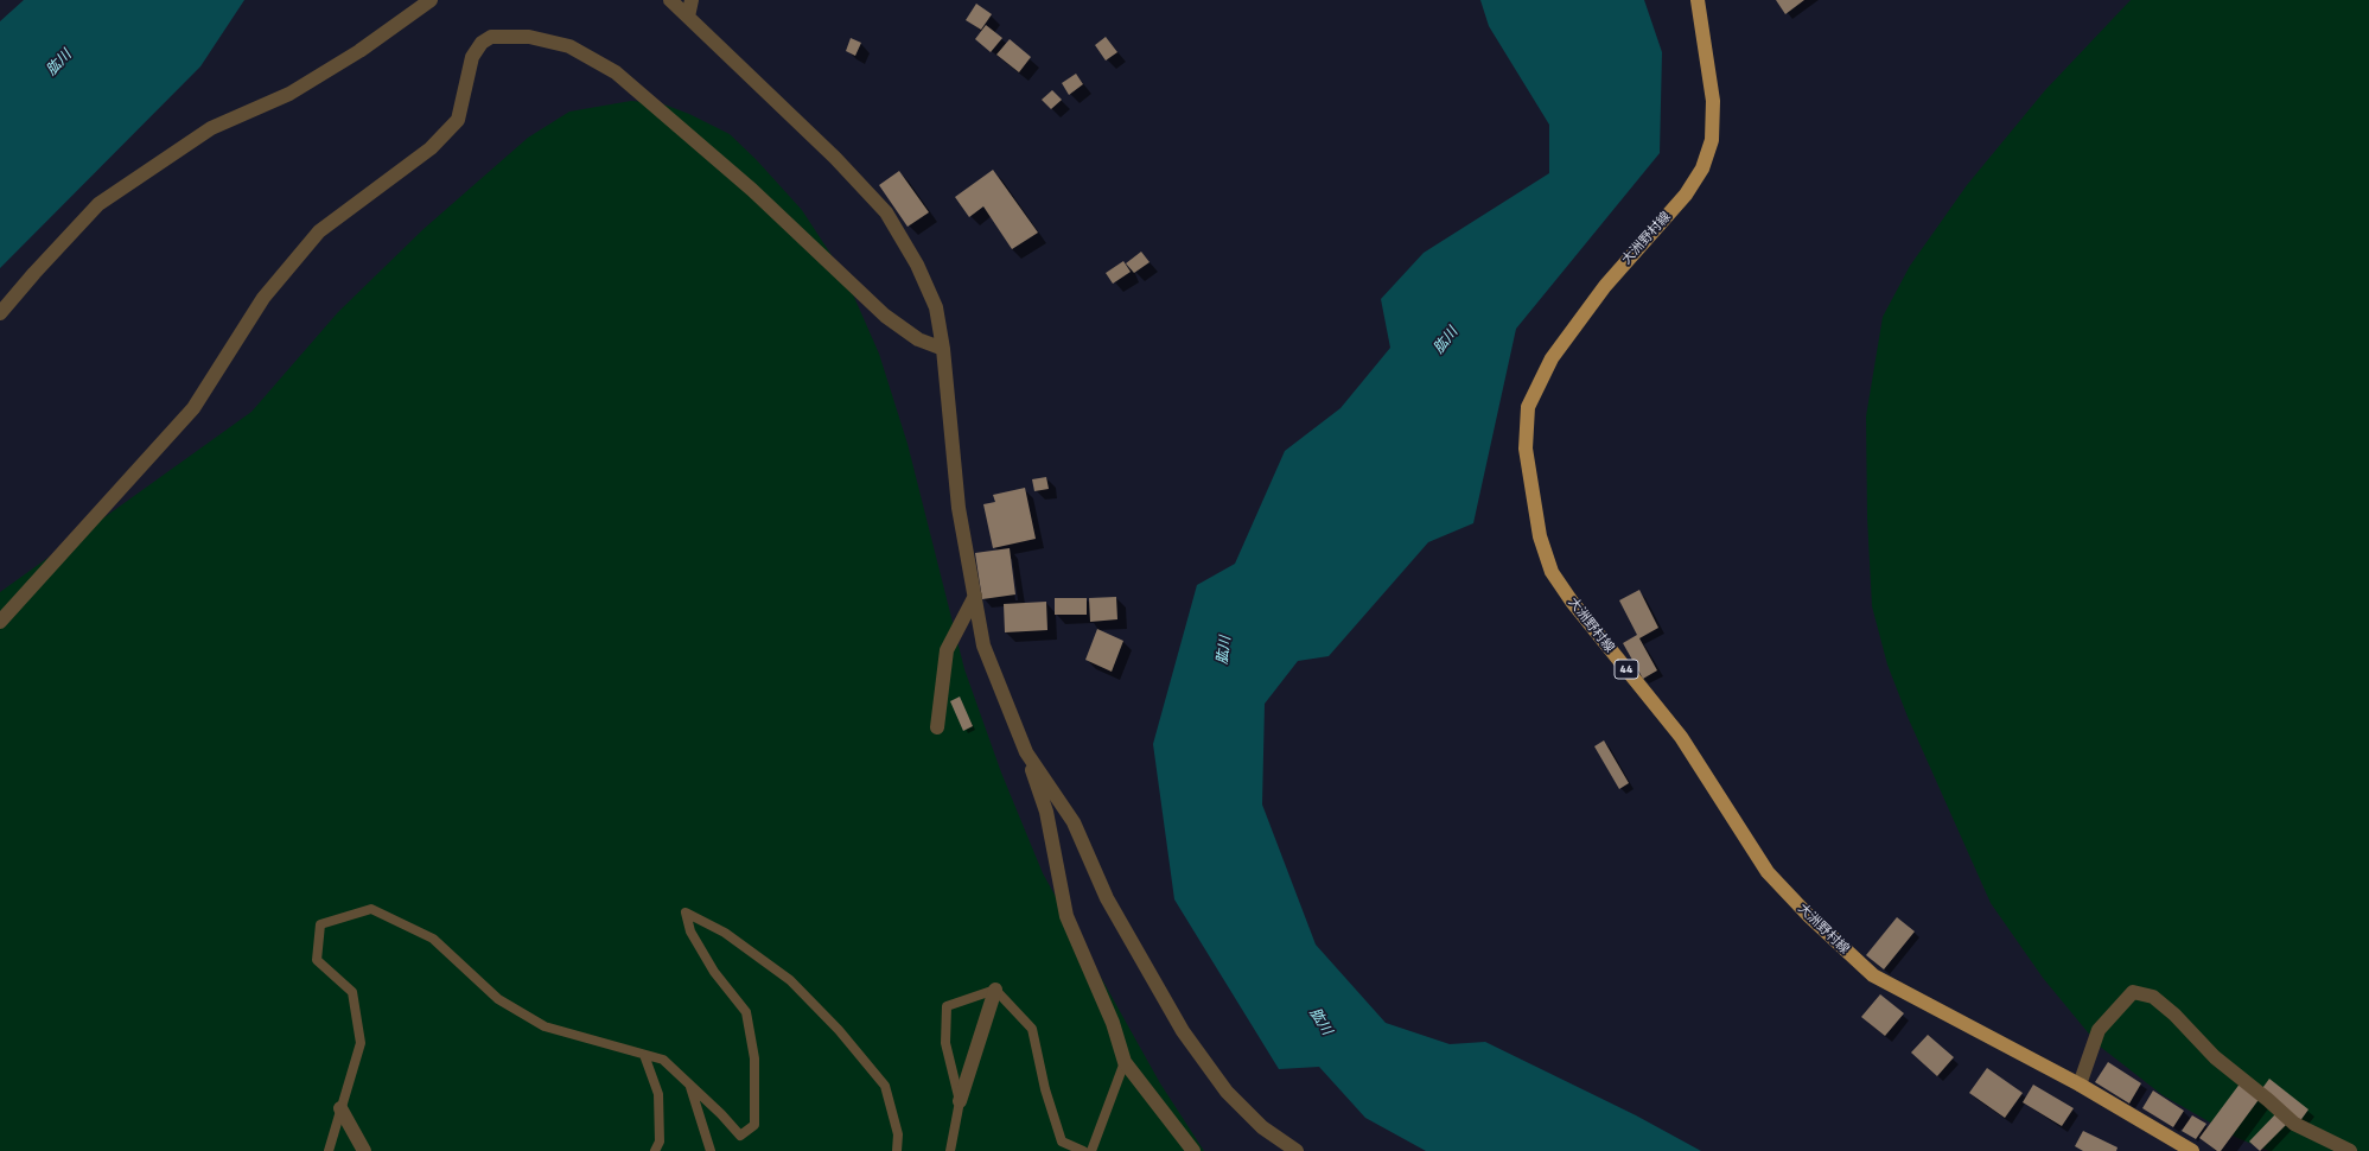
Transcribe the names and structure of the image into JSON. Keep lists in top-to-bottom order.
{
  "streets": {
    "main road": ["大洲野村線", "44"]
  },
  "water": ["肱川"]
}
